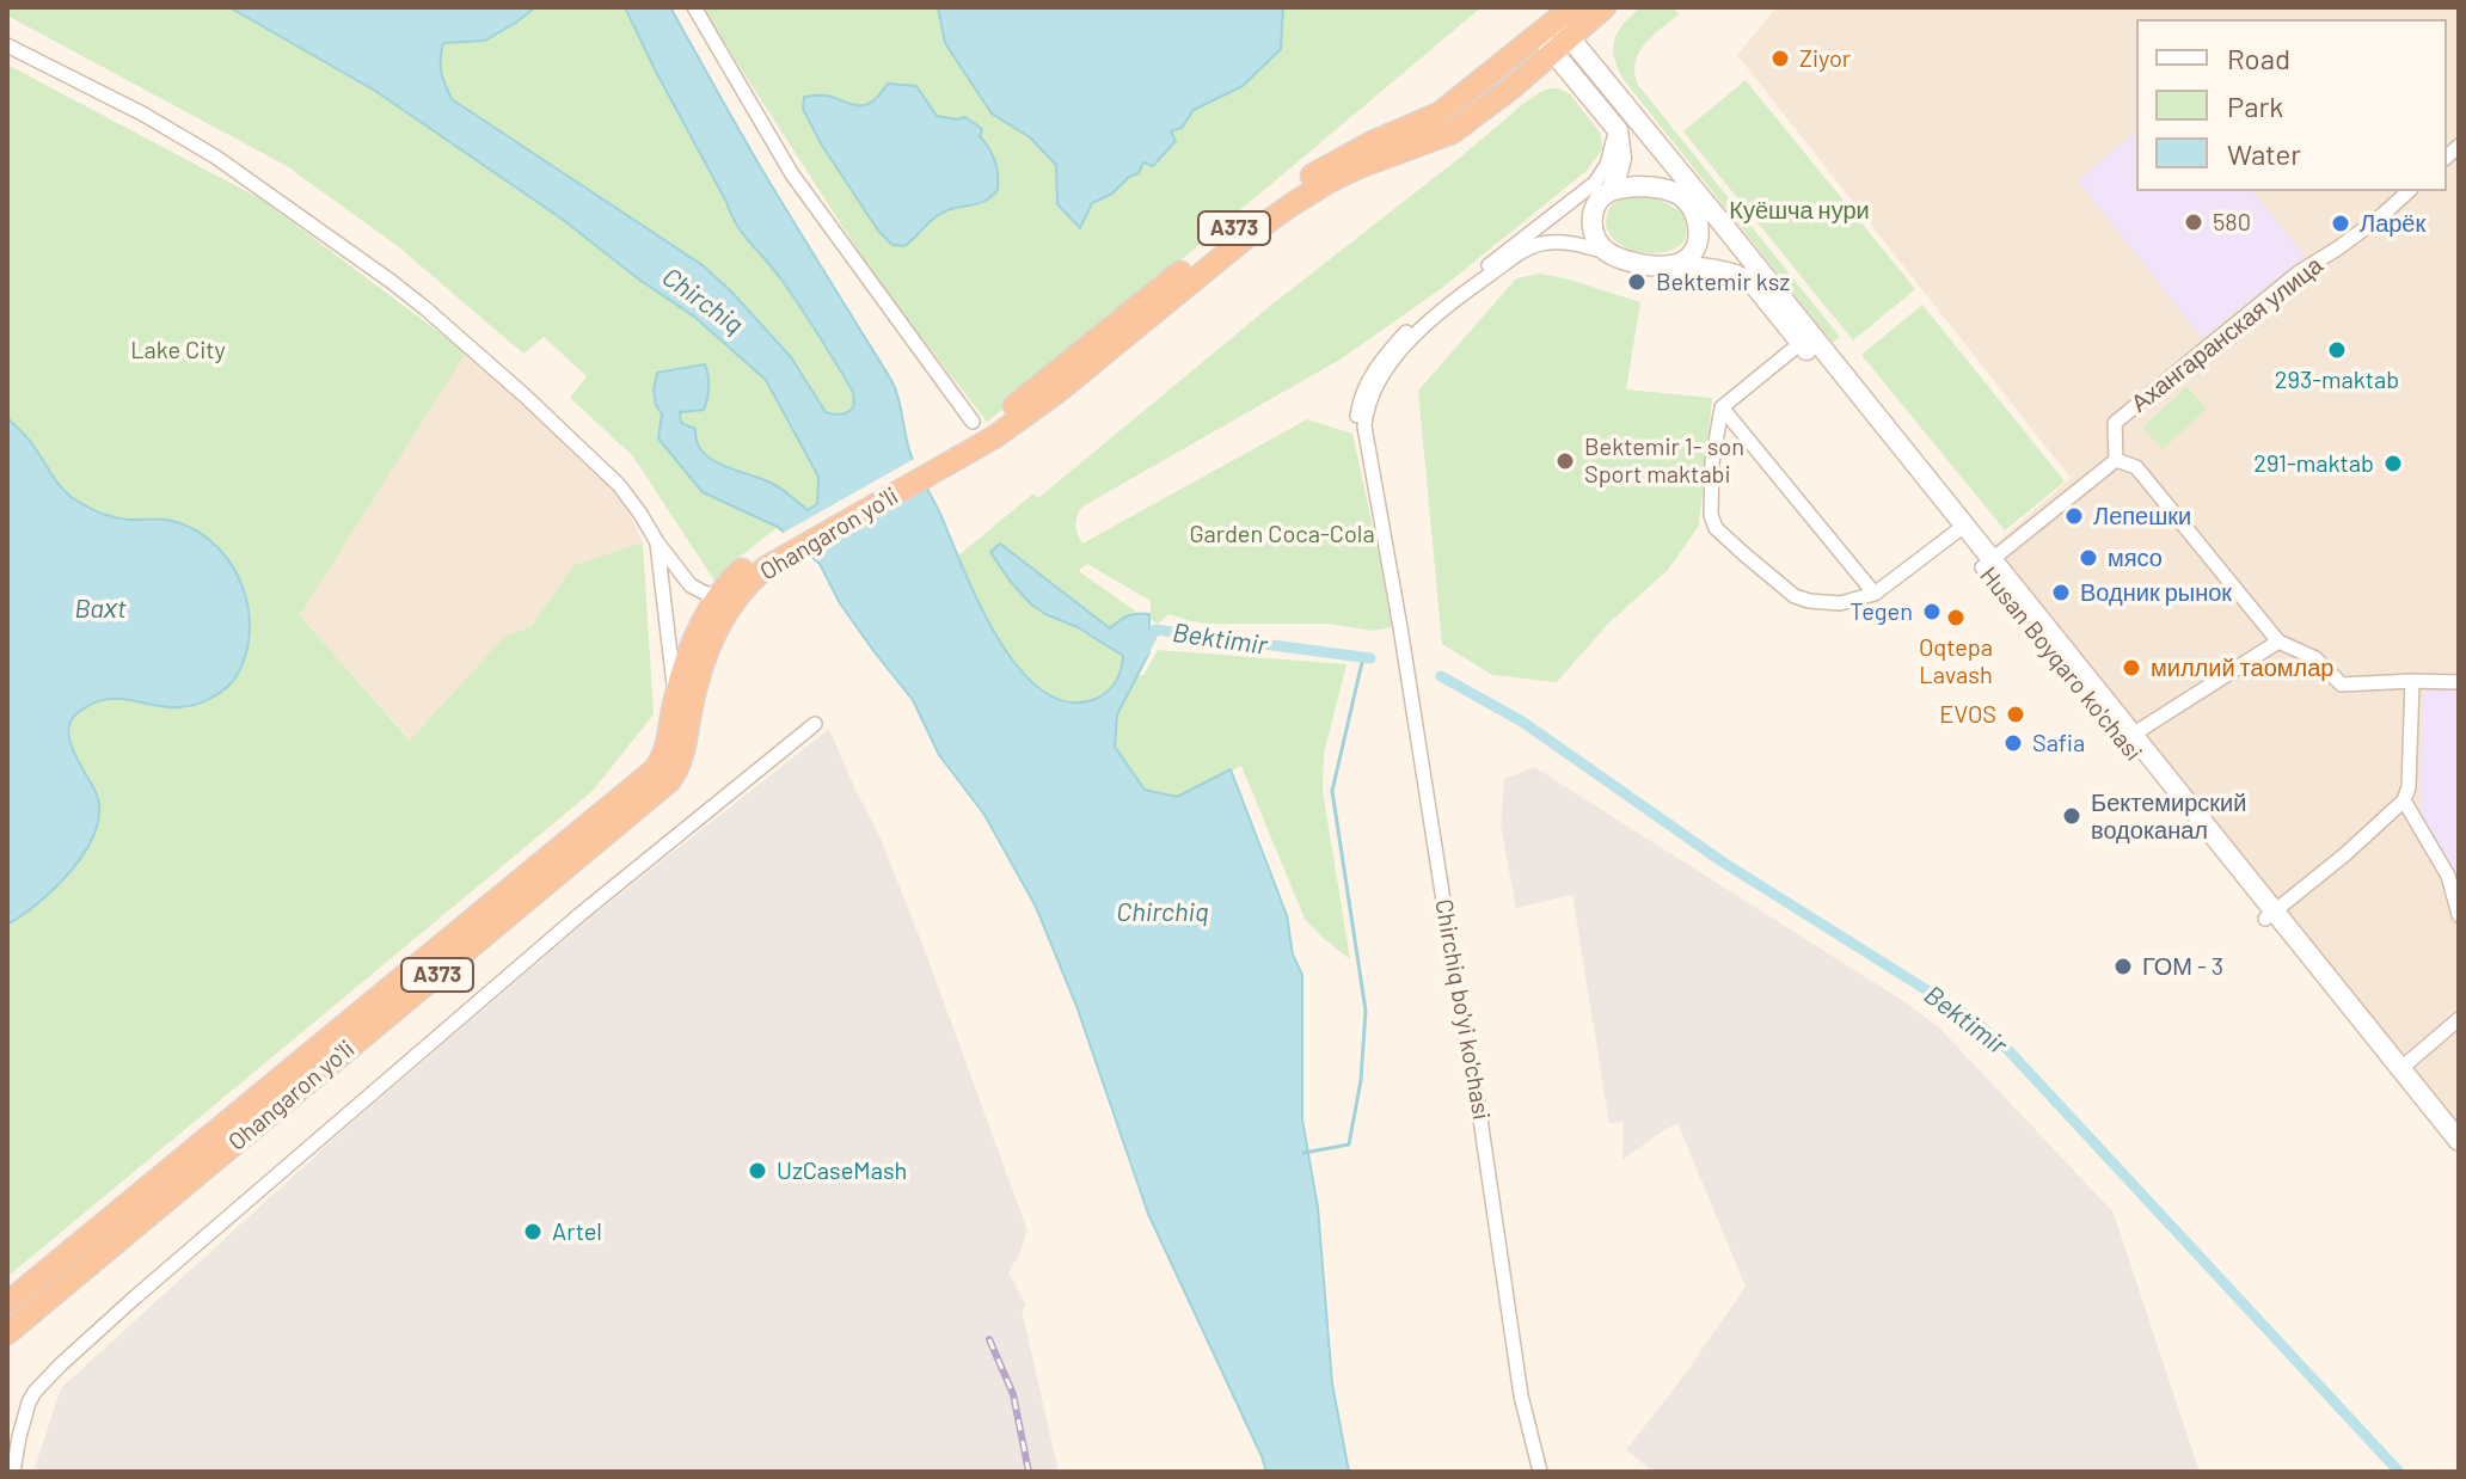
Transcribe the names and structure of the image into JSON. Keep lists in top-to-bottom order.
{
  "streets": {
    "highway": ["A373", "Ohangaron yoʻli"],
    "main road": ["Husan Boyqaro ko'chasi"],
    "street": ["Ахангаранская улица", "Chirchiq bo'yi ko'chasi"]
  },
  "crossings": [
    ["Ohangaron yoʻli", "Husan Boyqaro ko'chasi"],
    ["Husan Boyqaro ko'chasi", "Chirchiq bo'yi ko'chasi"]
  ],
  "water": ["Chirchiq", "Baхt", "Bektimir"],
  "parks": ["Куёшча нури", "Lake City", "Garden Coca-Cola"],
  "places": [
    "Ziyor",
    "580",
    "Ларёк",
    "Bektemir ksz",
    "293-maktab",
    "Bektemir 1- son Sport maktabi",
    "291-maktab",
    "Лепешки",
    "мясо",
    "Водник рынок",
    "Tegen",
    "Oqtepa Lavash",
    "миллий таомлар",
    "EVOS",
    "Safia",
    "Бектемирский водоканал",
    "ГОМ - 3",
    "UzCaseMash",
    "Artel"
  ],
  "legend": ["Road", "Park", "Water"]
}
